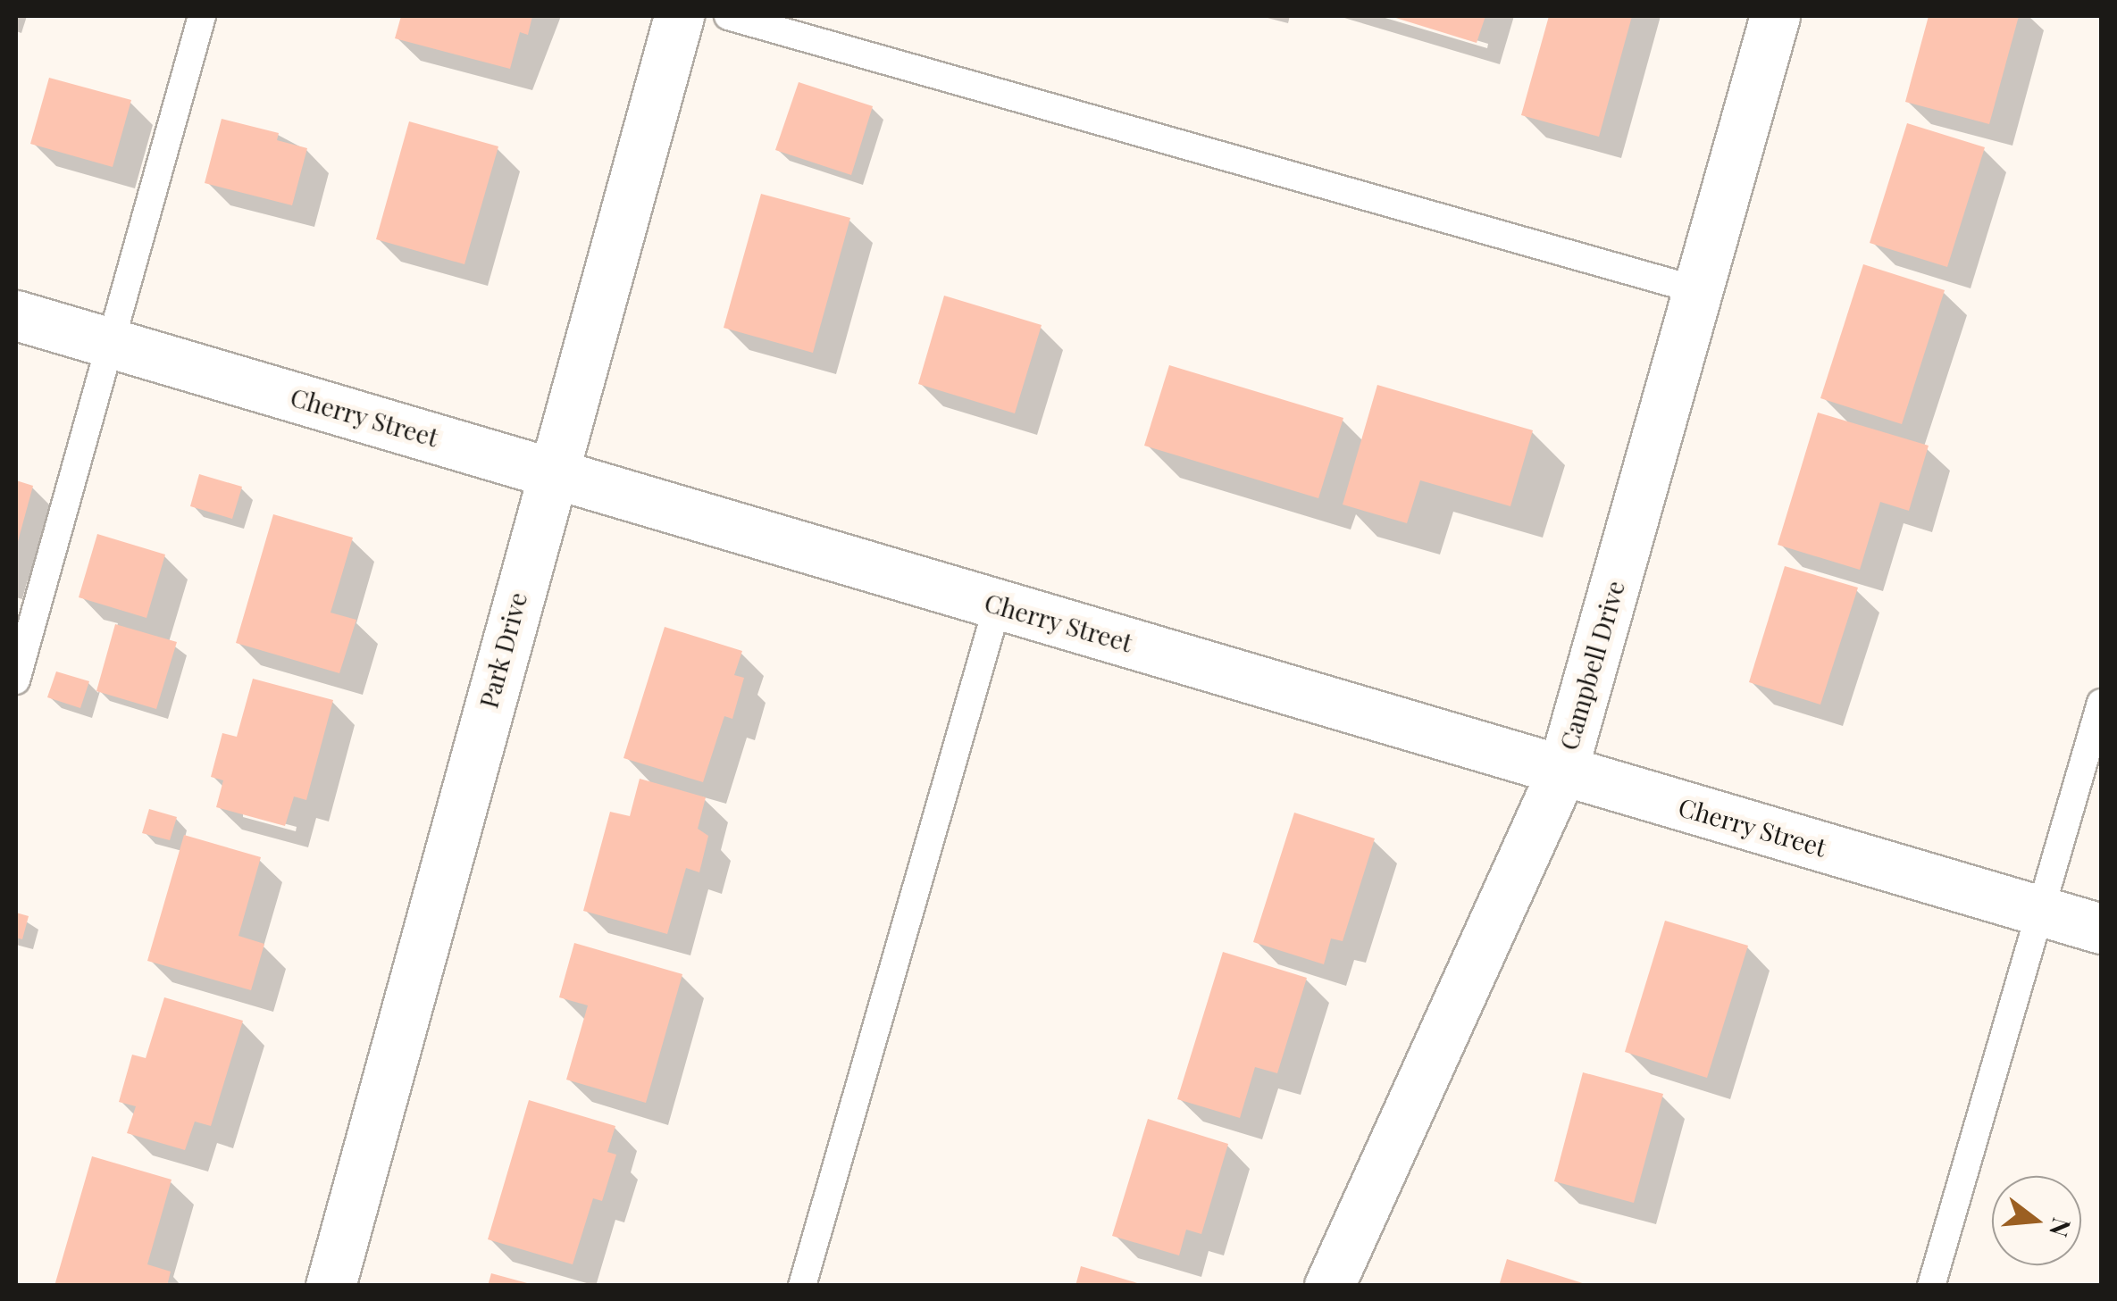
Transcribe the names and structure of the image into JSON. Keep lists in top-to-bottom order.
{
  "streets": {
    "street": ["Cherry Street", "Park Drive", "Campbell Drive"]
  },
  "crossings": [
    ["Cherry Street", "Park Drive"],
    ["Cherry Street", "Campbell Drive"]
  ],
  "north": "right"
}
